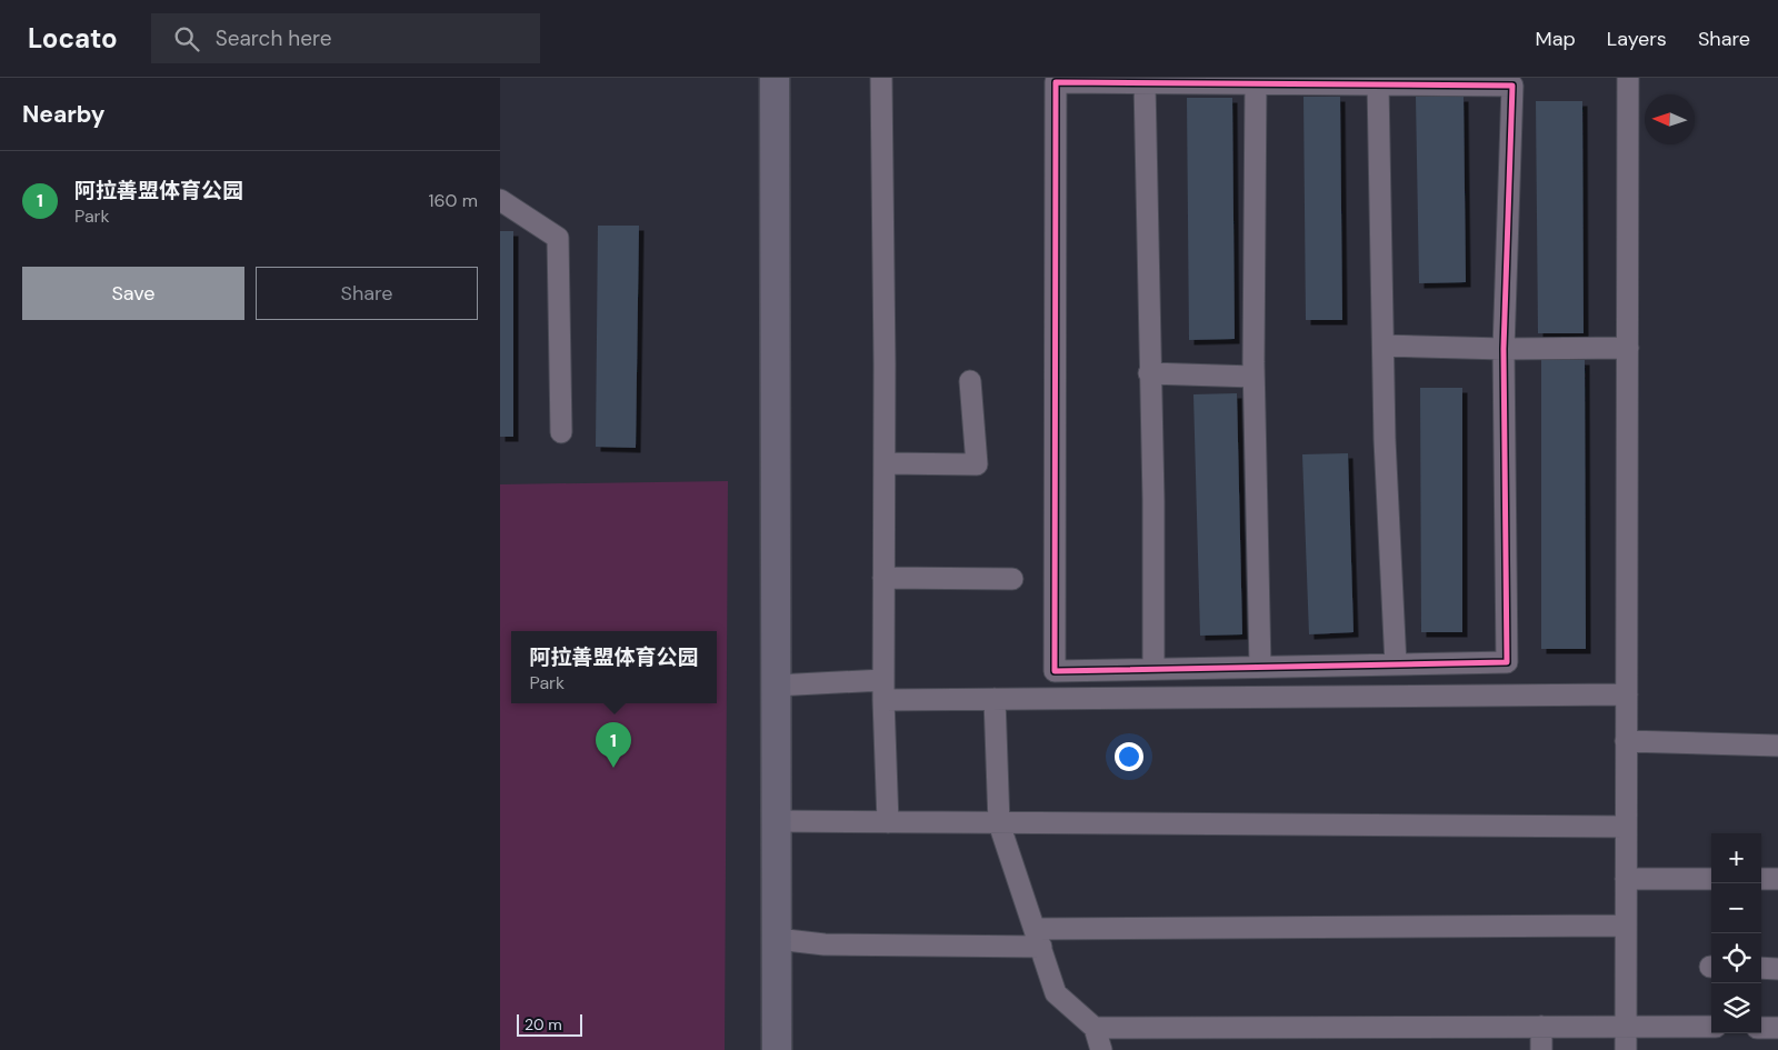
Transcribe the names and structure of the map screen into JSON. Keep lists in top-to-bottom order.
{
  "scale_bar": "20 m",
  "north": "left",
  "page": {
    "header": "Locato",
    "search": "Search here",
    "nav": ["Map", "Layers", "Share"],
    "heading": "Nearby",
    "list": [
      {
        "mark": "1",
        "name": "阿拉善盟体育公园",
        "note": "Park",
        "value": "160 m"
      }
    ],
    "buttons": ["Save", "Share"],
    "popup": ["阿拉善盟体育公园", "Park"],
    "pins": "1",
    "map_buttons": ["+", "−"],
    "scale": "20 m"
  }
}
